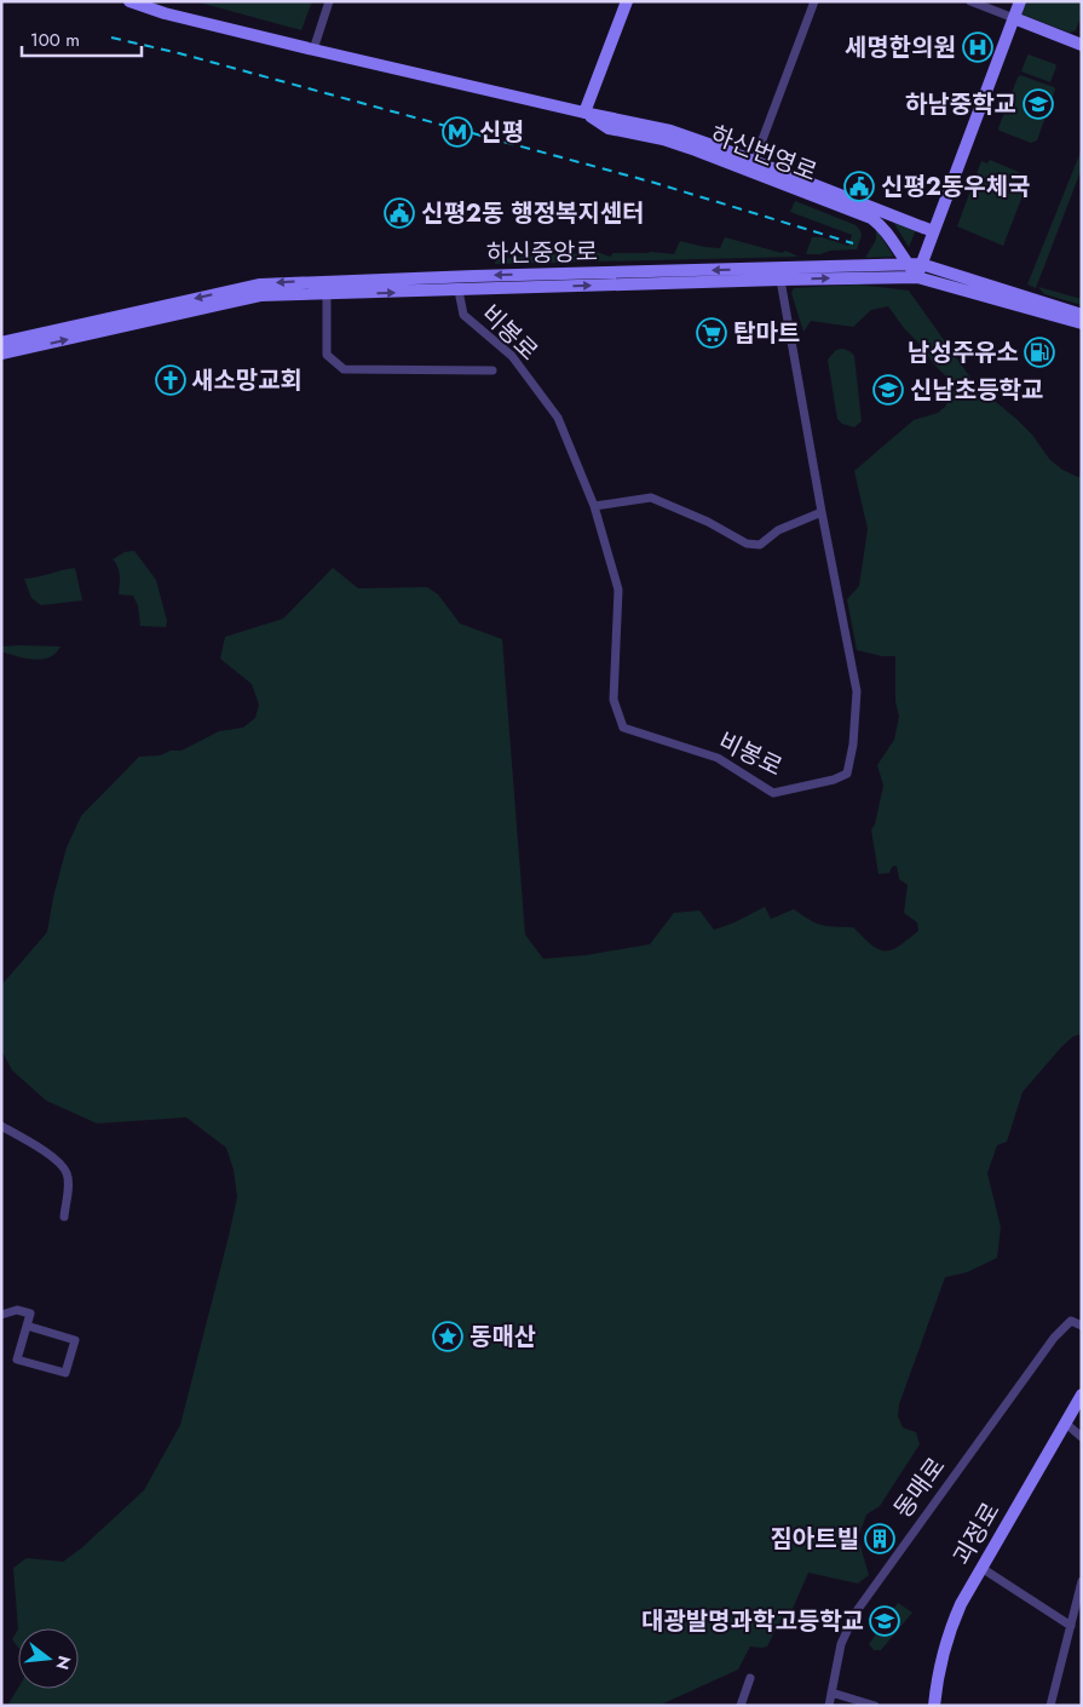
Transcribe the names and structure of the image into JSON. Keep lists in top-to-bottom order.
{
  "streets": {
    "street": [
      "하신번영로",
      "하신중앙로",
      "비봉로",
      "동매로",
      "괴정로"
    ]
  },
  "crossings": [
    ["하신번영로", "하신중앙로"],
    ["하신중앙로", "비봉로"]
  ],
  "places": {
    "hospital": ["세명한의원"],
    "school or university": ["하남중학교", "신남초등학교", "대광발명과학고등학교"],
    "metro station": ["신평"],
    "public building": ["신평2동우체국", "신평2동 행정복지센터"],
    "supermarket": ["탑마트"],
    "fuel station": ["남성주유소"],
    "church": ["새소망교회"],
    "place": ["동매산"],
    "building": ["짐아트빌"]
  },
  "scale_bar": "100 m",
  "north": "right"
}
